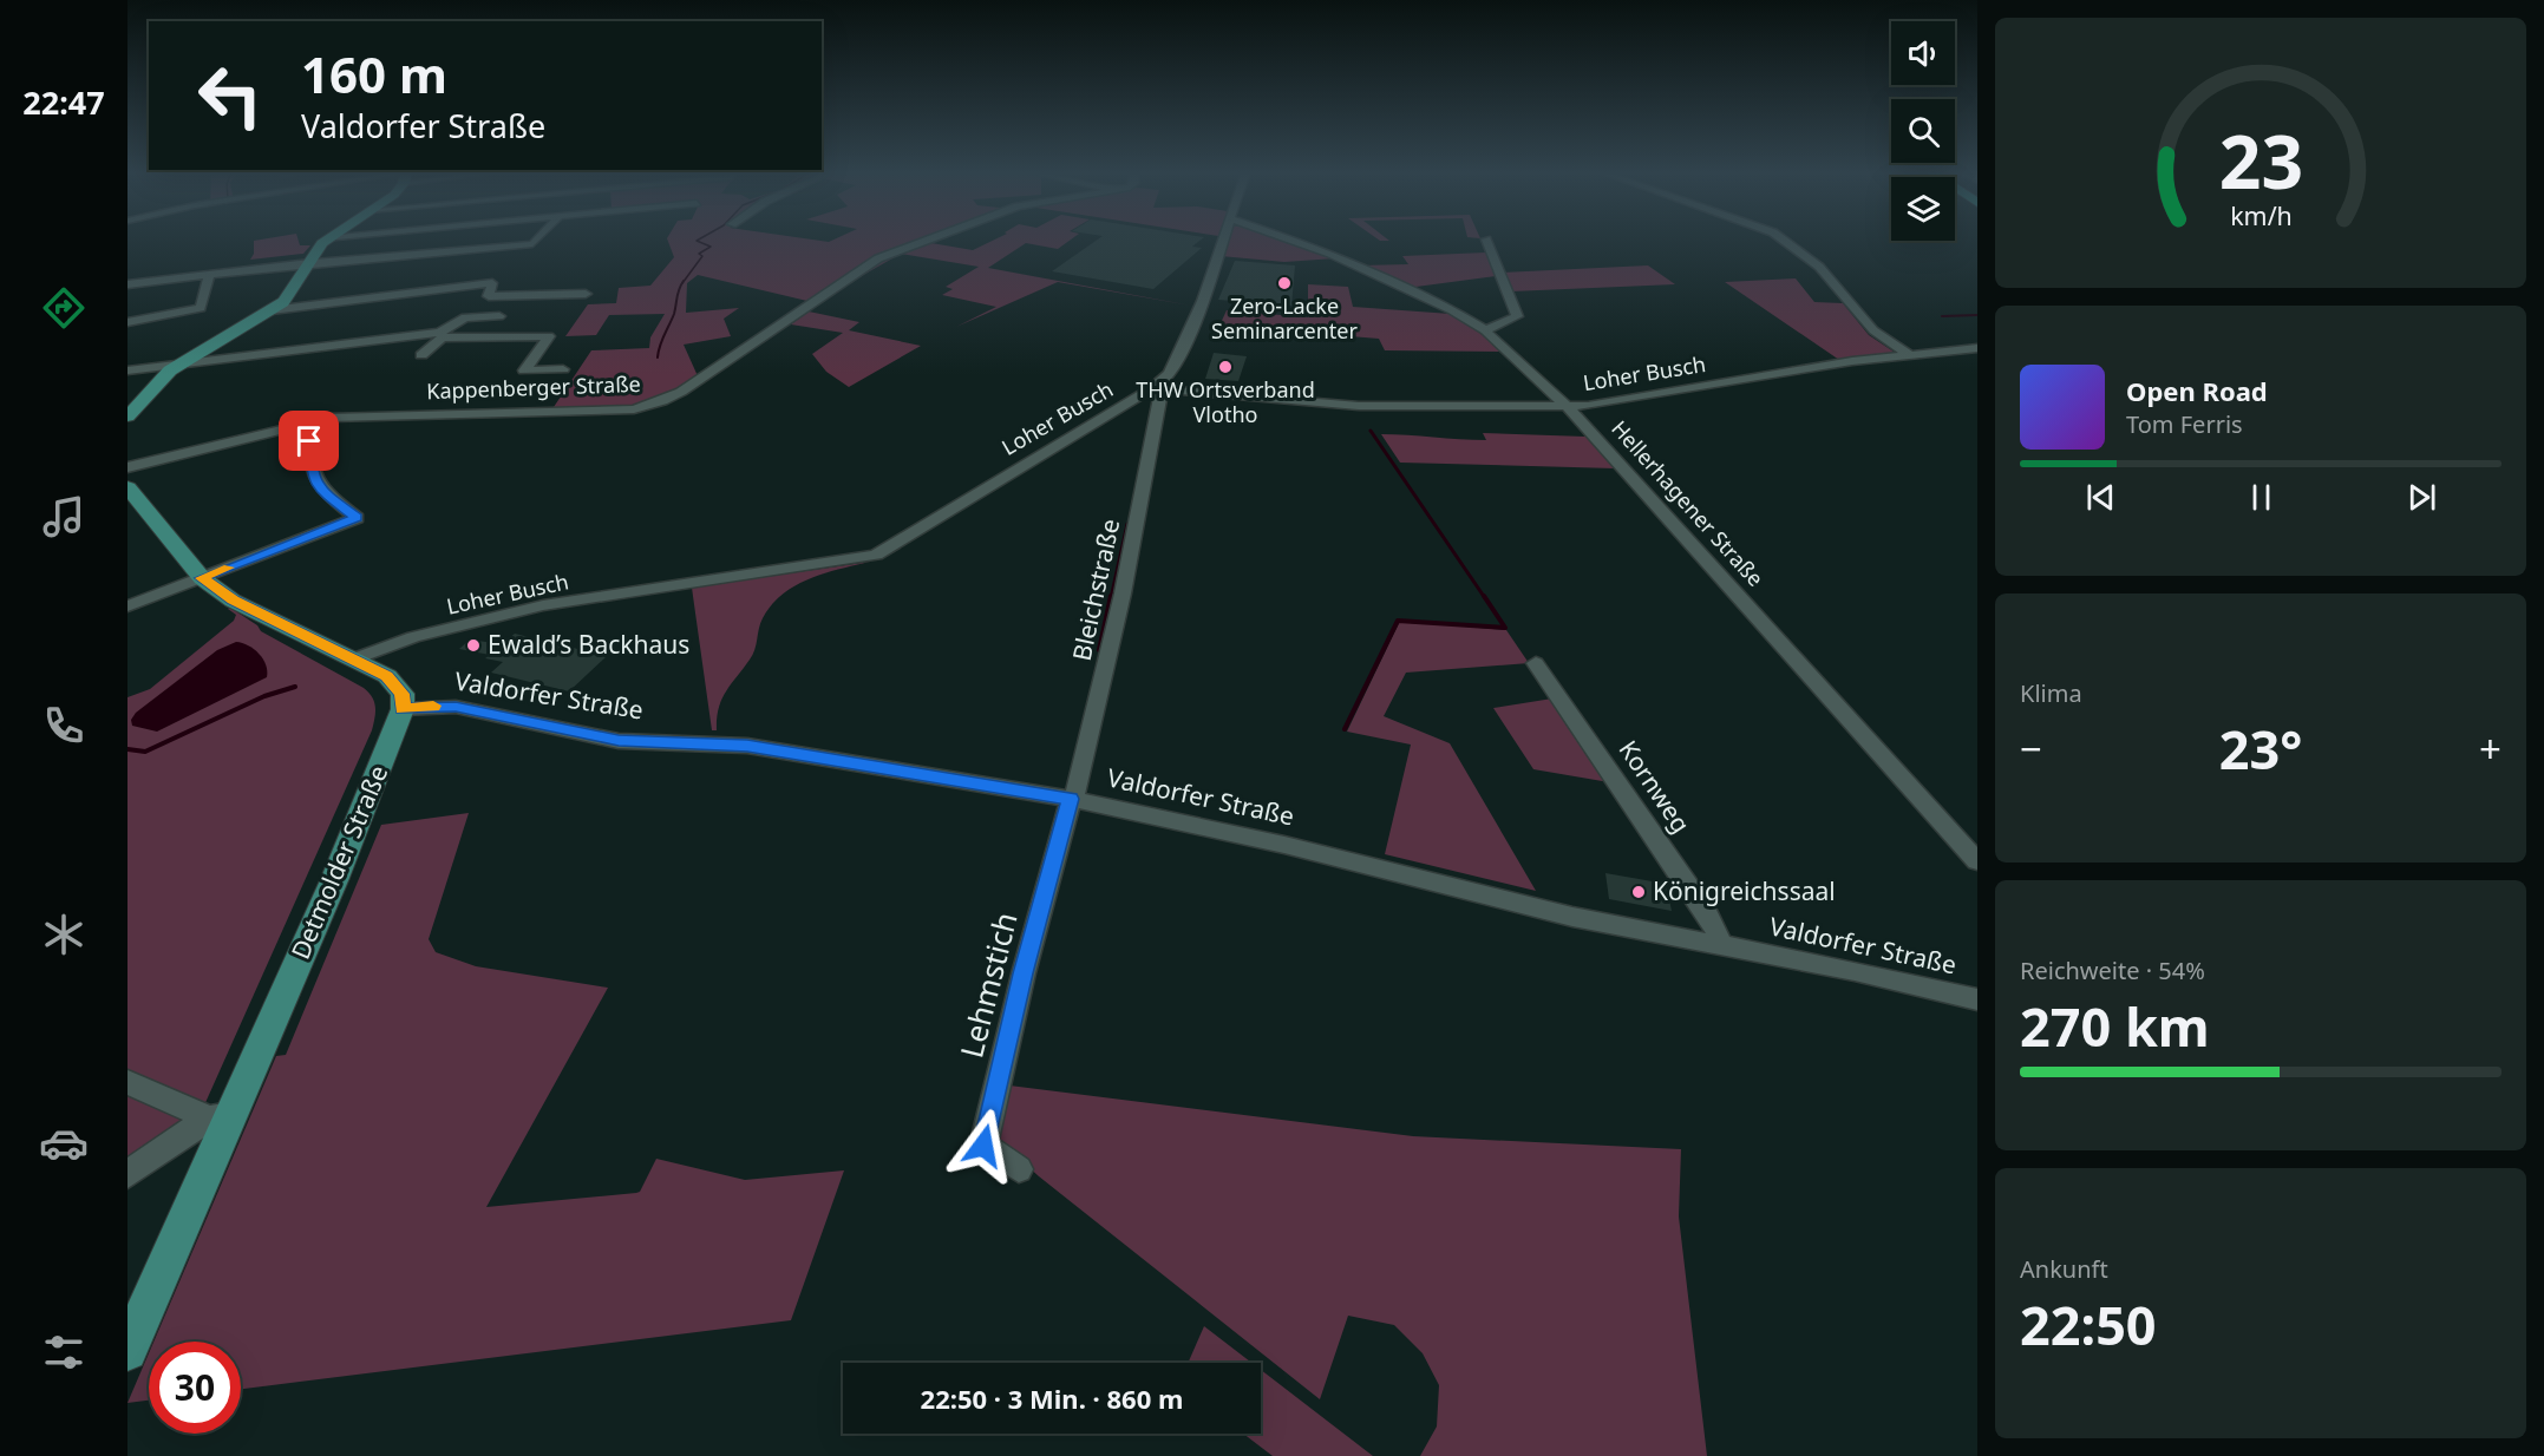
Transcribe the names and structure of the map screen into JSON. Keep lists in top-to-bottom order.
{
  "streets": {
    "main road": ["Detmolder Straße"],
    "street": [
      "Loher Busch",
      "Kappenberger Straße",
      "Hellerhagener Straße",
      "Bleichstraße",
      "Valdorfer Straße",
      "Kornweg",
      "Lehmstich"
    ]
  },
  "crossings": [
    ["Loher Busch", "Hellerhagener Straße"],
    ["Loher Busch", "Bleichstraße"],
    ["Bleichstraße", "Valdorfer Straße"],
    ["Bleichstraße", "Lehmstich"],
    ["Valdorfer Straße", "Kornweg"],
    ["Valdorfer Straße", "Detmolder Straße"],
    ["Valdorfer Straße", "Lehmstich"]
  ],
  "places": [
    "Zero-Lacke Seminarcenter",
    "THW Ortsverband Vlotho",
    "Ewald’s Backhaus",
    "Königreichssaal"
  ],
  "page": {
    "tabs": "22:47",
    "turn": ["160 m", "Valdorfer Straße"],
    "song": ["Open Road", "Tom Ferris"],
    "tile": [
      "Klima",
      ["Reichweite · 54%", "270 km"],
      ["Ankunft", "22:50"]
    ],
    "heat": ["−", "23°", "+"],
    "limit": "30",
    "trip": "22:50 · 3 Min. · 860 m",
    "gauge": ["23", "km/h"]
  }
}
